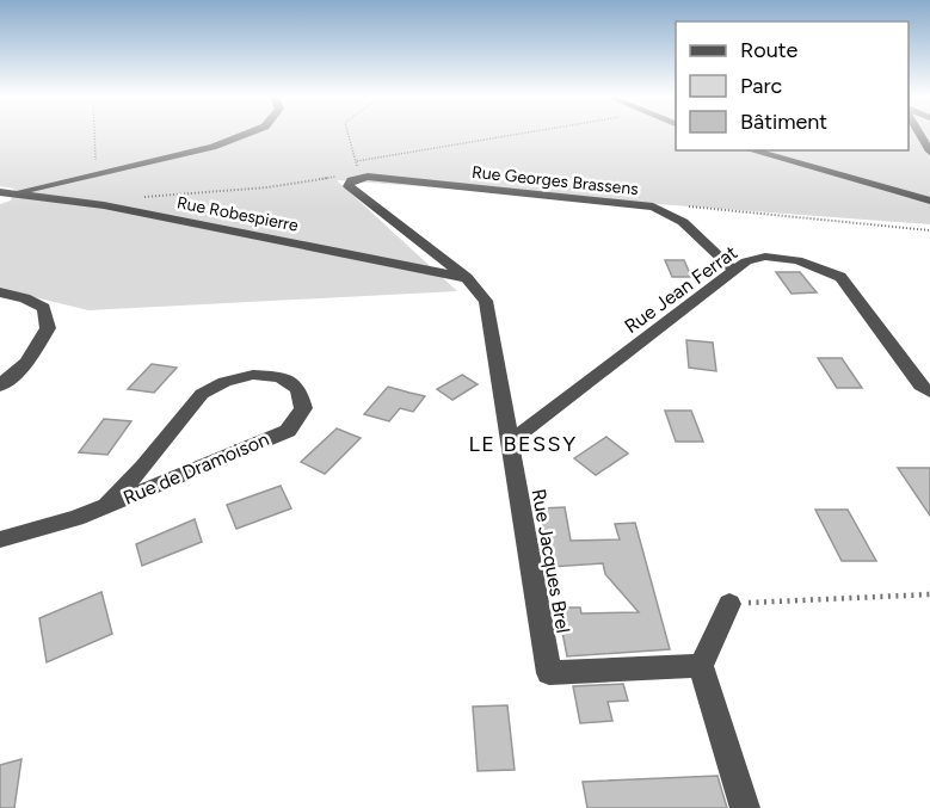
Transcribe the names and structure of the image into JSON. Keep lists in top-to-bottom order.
{
  "streets": {
    "street": [
      "Rue Georges Brassens",
      "Rue Robespierre",
      "Rue Jean Ferrat",
      "Rue de Dramoison",
      "Rue Jacques Brel"
    ]
  },
  "crossings": [
    ["Rue Georges Brassens", "Rue Jean Ferrat"],
    ["Rue Georges Brassens", "Rue Jacques Brel"],
    ["Rue Robespierre", "Rue Jacques Brel"],
    ["Rue Jean Ferrat", "Rue Jacques Brel"]
  ],
  "districts": ["LE BESSY"],
  "legend": ["Route", "Parc", "Bâtiment"]
}
